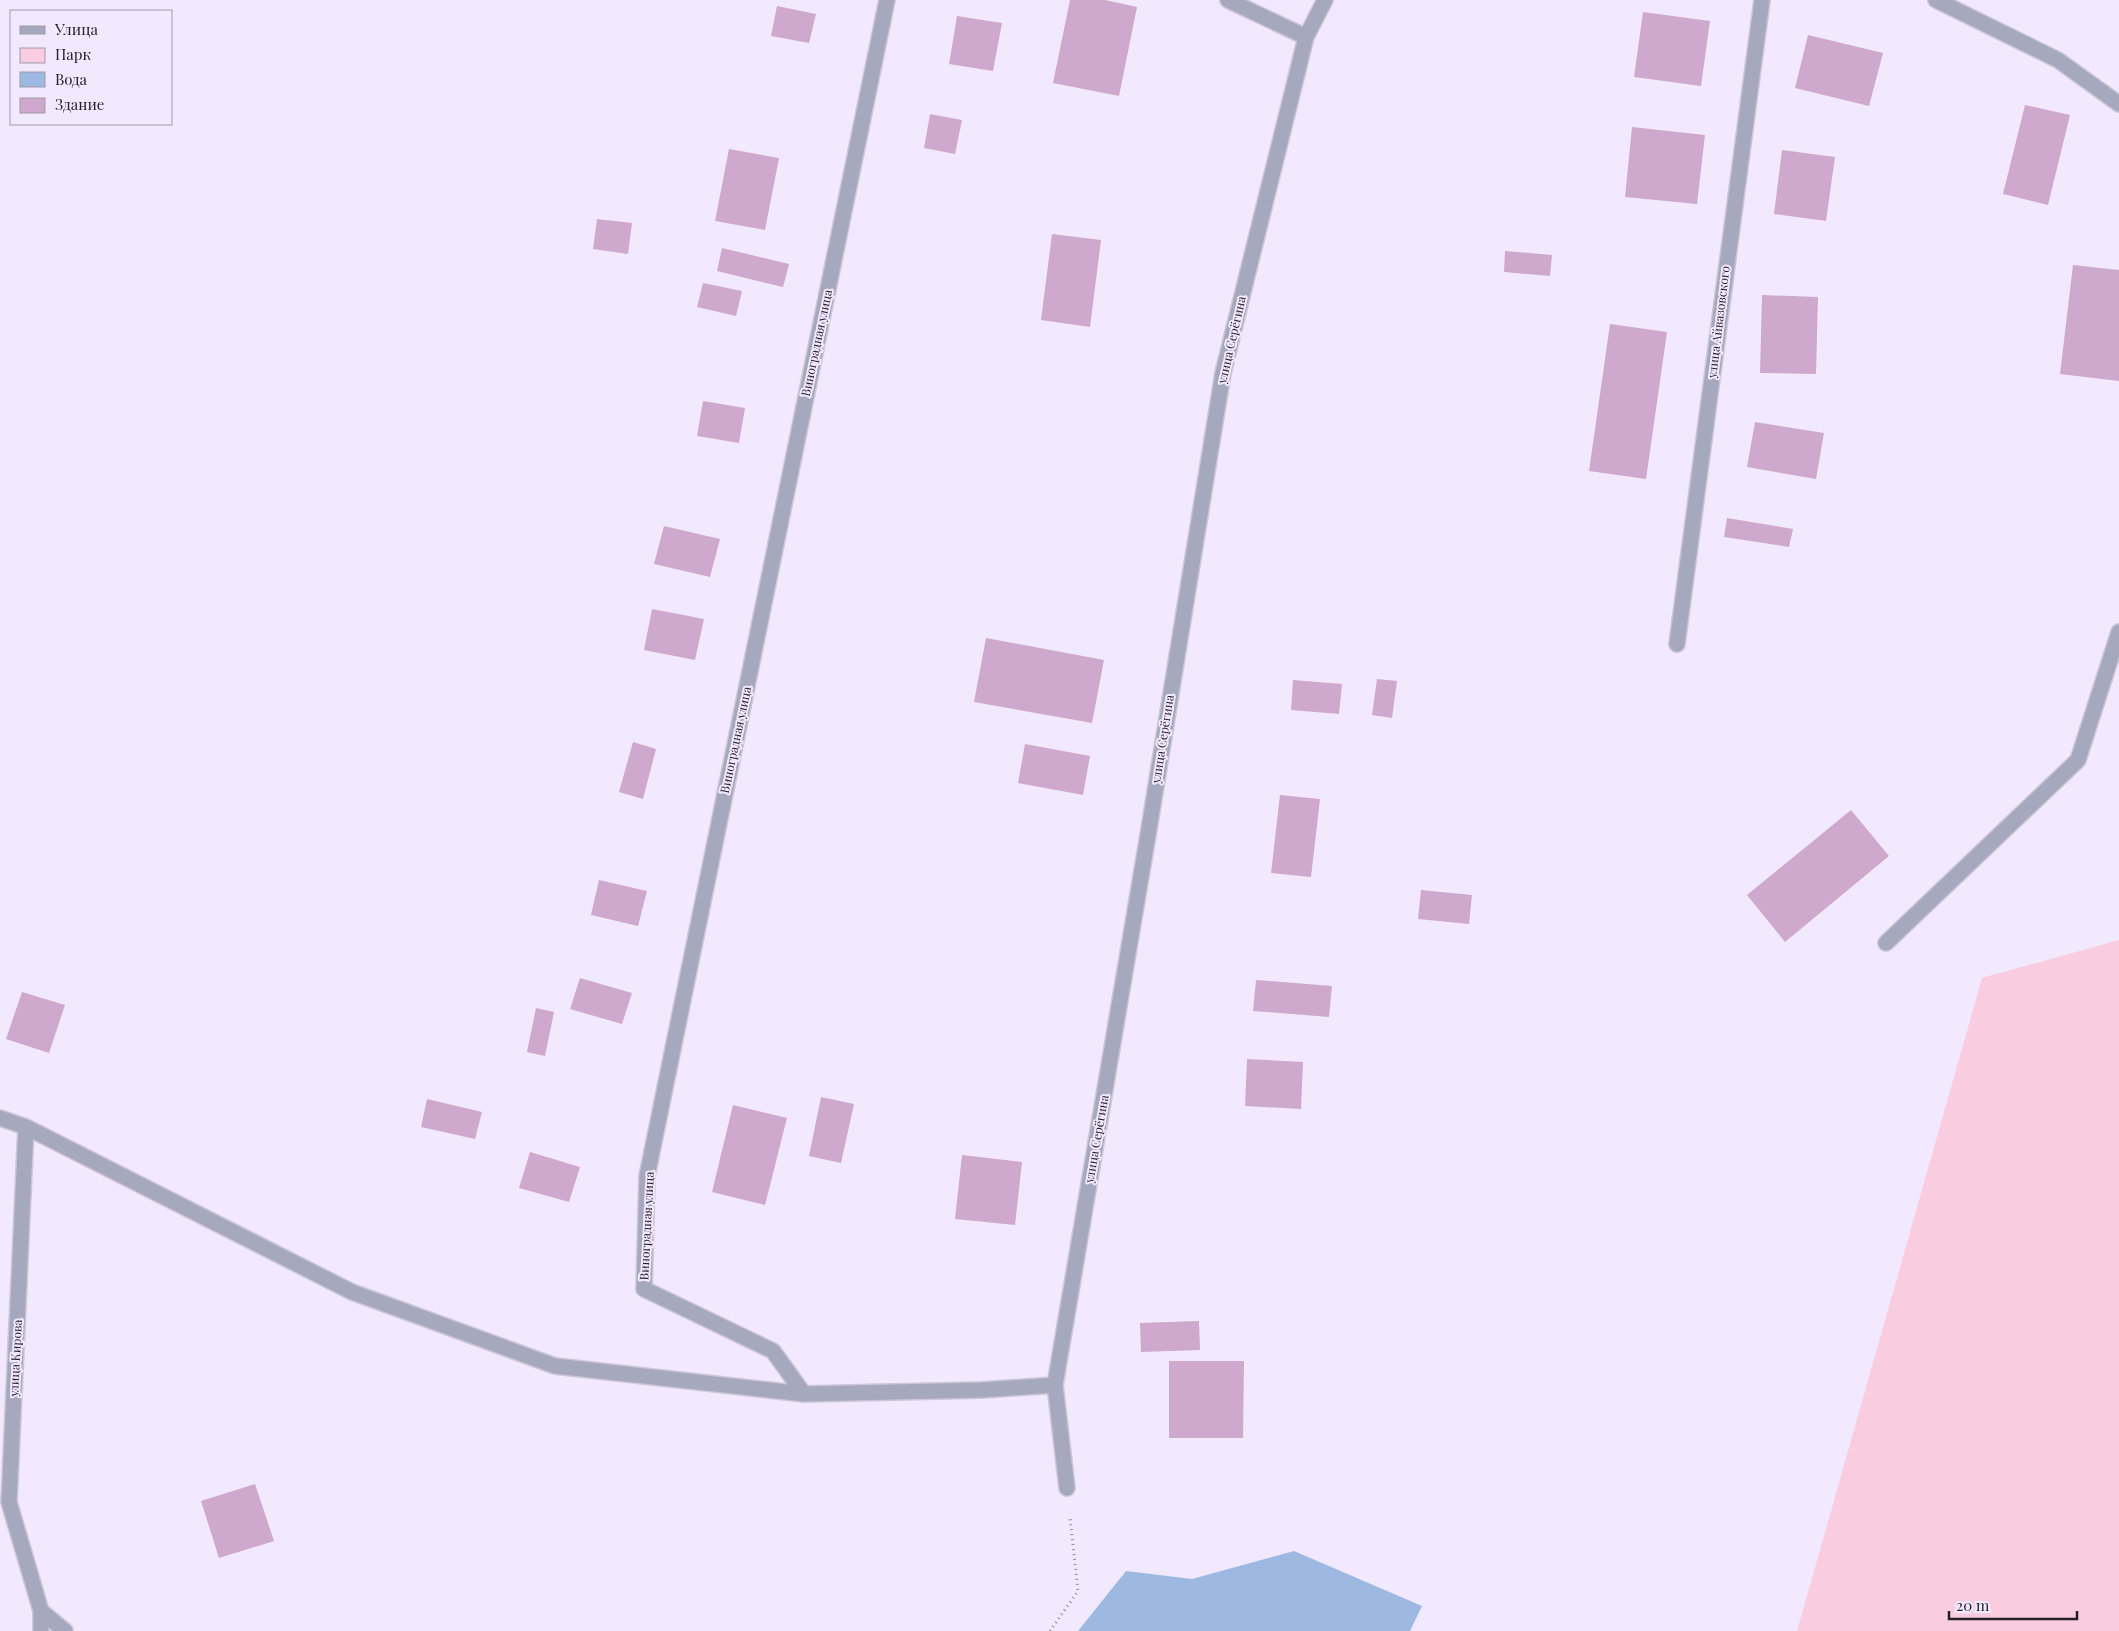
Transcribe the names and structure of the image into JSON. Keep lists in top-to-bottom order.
{
  "streets": {
    "street": [
      "улица Айвазовского",
      "улица Серёгина",
      "Виноградная улица",
      "улица Кирова"
    ]
  },
  "legend": [
    "Улица",
    "Парк",
    "Вода",
    "Здание"
  ],
  "scale_bar": "20 m"
}
